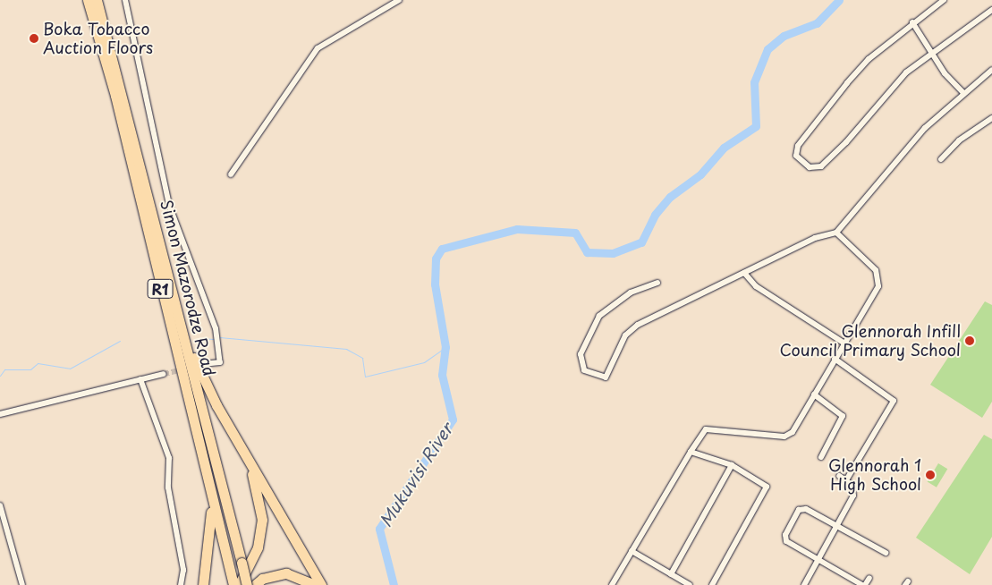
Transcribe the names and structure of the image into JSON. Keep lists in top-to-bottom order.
{
  "streets": {
    "highway": ["Simon Mazorodze Road", "R1"]
  },
  "water": ["Mukuvisi River"],
  "places": ["Boka Tobacco Auction Floors", "Glennorah Infill Council Primary School", "Glennorah 1 High School"]
}
